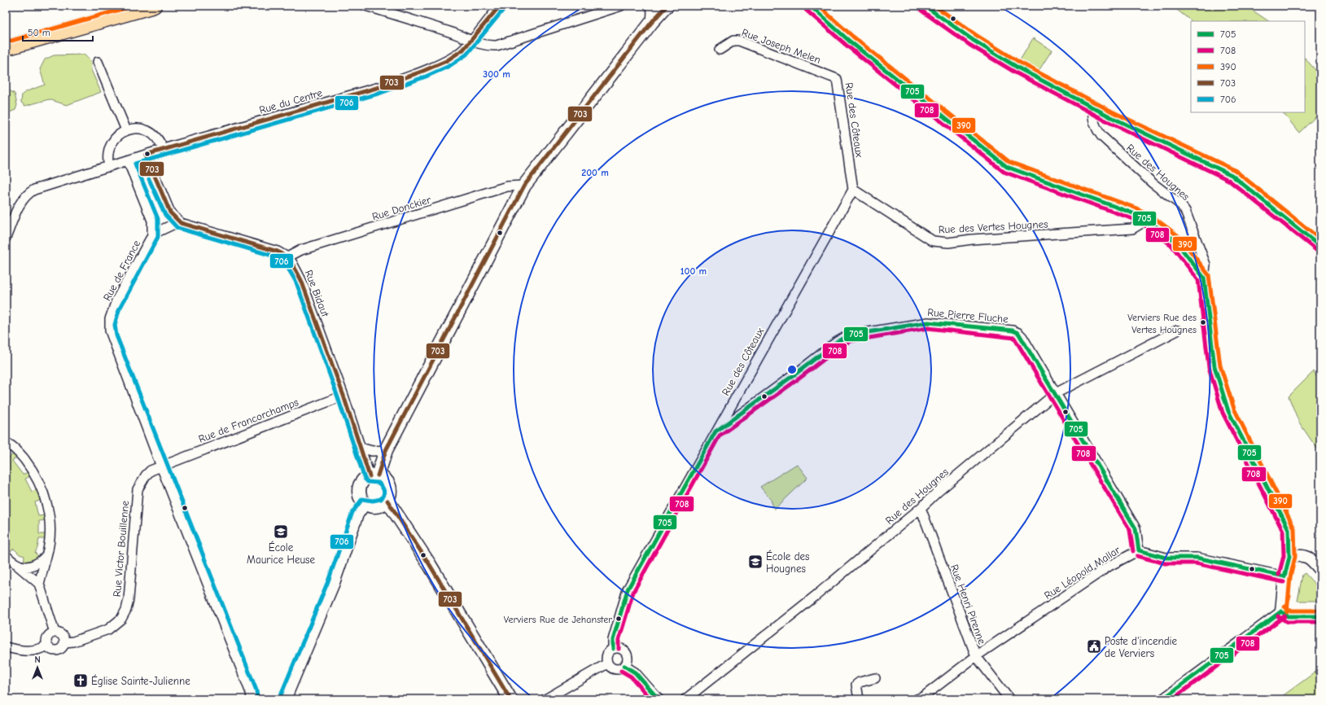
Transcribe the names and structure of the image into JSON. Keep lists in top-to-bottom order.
{
  "streets": {
    "street": [
      "Rue Joseph Melen",
      "Rue du Centre",
      "Rue des Côteaux",
      "Rue des Hougnes",
      "Rue Donckier",
      "Rue des Vertes Hougnes",
      "Rue de France",
      "Rue Bidaut",
      "Rue Pierre Fluche",
      "Rue de Francorchamps",
      "Rue Victor Bouillenne",
      "Rue Léopold Mallar",
      "Rue Henri Pirenne"
    ]
  },
  "crossings": [
    ["Rue Joseph Melen", "Rue des Côteaux"],
    ["Rue des Côteaux", "Rue des Vertes Hougnes"],
    ["Rue des Côteaux", "Rue Pierre Fluche"],
    ["Rue des Hougnes", "Rue Pierre Fluche"],
    ["Rue des Hougnes", "Rue Henri Pirenne"],
    ["Rue Donckier", "Rue Bidaut"],
    ["Rue de France", "Rue Bidaut"],
    ["Rue de France", "Rue de Francorchamps"],
    ["Rue de France", "Rue Victor Bouillenne"],
    ["Rue Bidaut", "Rue de Francorchamps"],
    ["Rue Pierre Fluche", "Rue Léopold Mallar"],
    ["Rue de Francorchamps", "Rue Victor Bouillenne"],
    ["Rue Léopold Mallar", "Rue Henri Pirenne"]
  ],
  "places": {
    "other": ["Verviers Rue des Vertes Hougnes", "Verviers Rue de Jehanster"],
    "school or university": ["École Maurice Heuse", "École des Hougnes"],
    "public building": ["Poste d'incendie de Verviers"],
    "church": ["Église Sainte-Julienne"]
  },
  "lines": [
    "transit line 705",
    "transit line 390",
    "transit line 703",
    "transit line 706",
    "transit line 708"
  ],
  "legend": [
    "705",
    "708",
    "390",
    "703",
    "706"
  ],
  "scale_bar": "50 m",
  "north": "top",
  "rings": ["300 m", "200 m", "100 m"]
}
